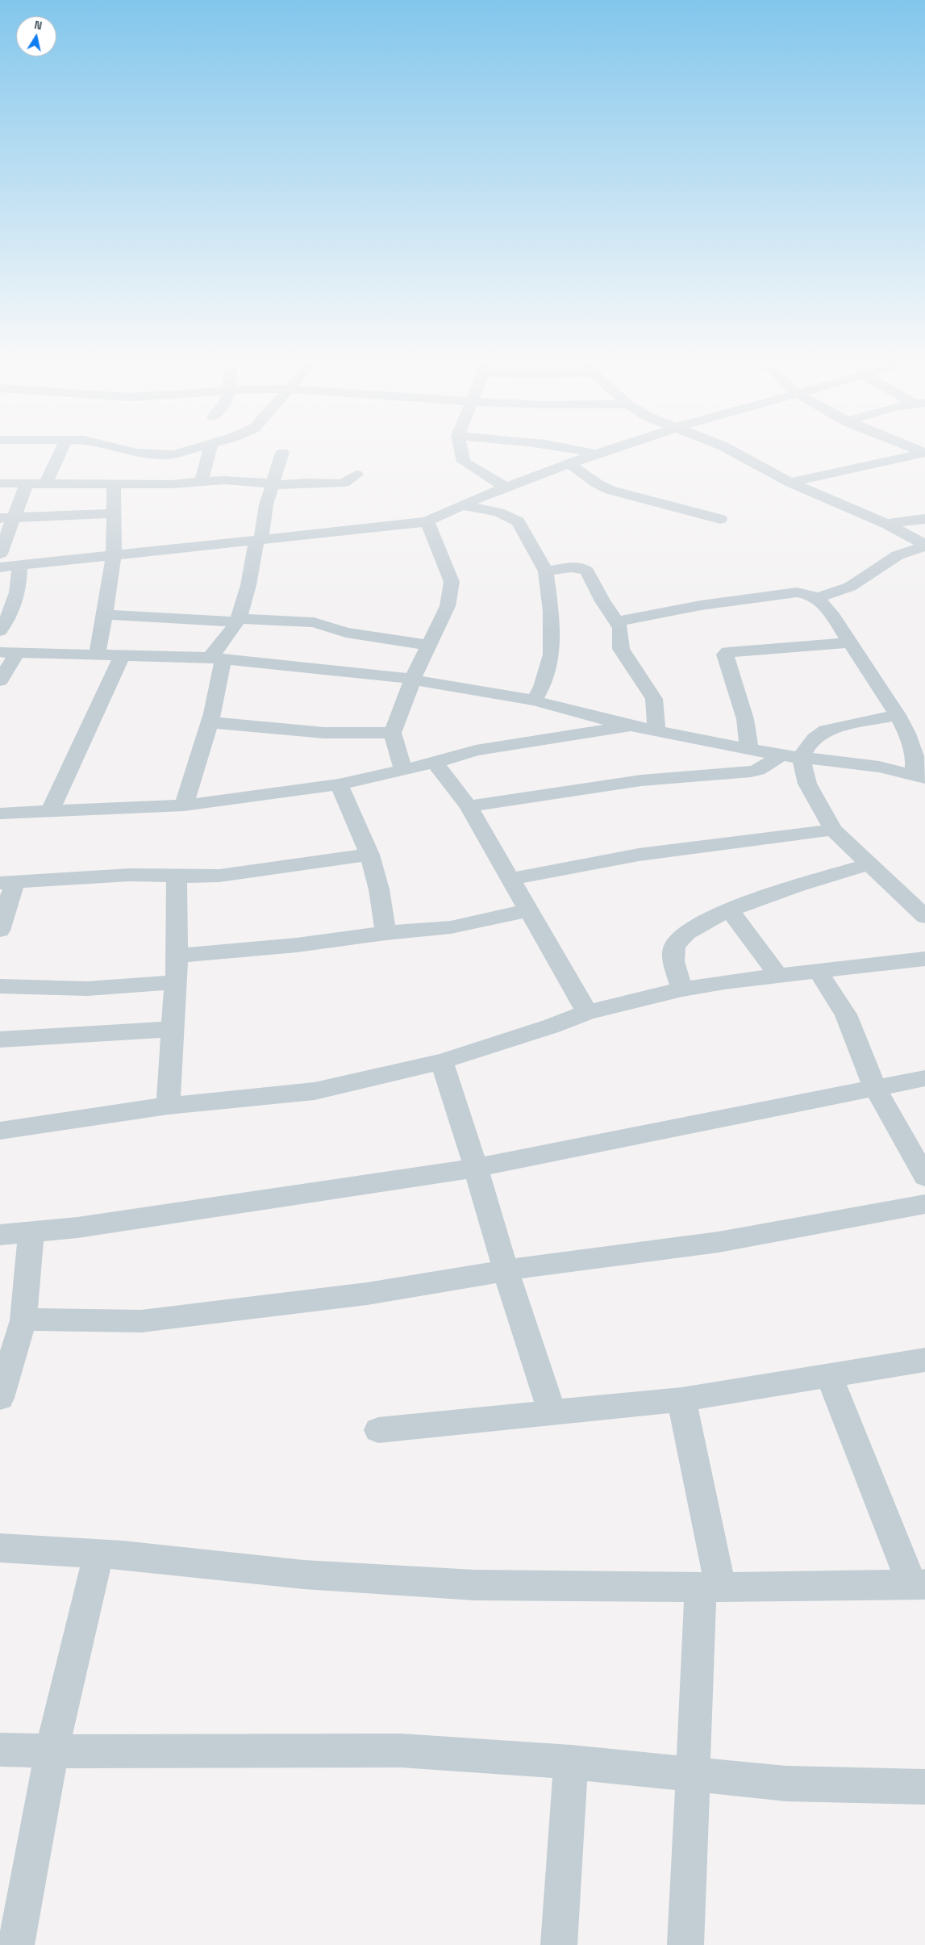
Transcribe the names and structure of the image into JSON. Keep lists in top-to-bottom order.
{
  "north": "top"
}
